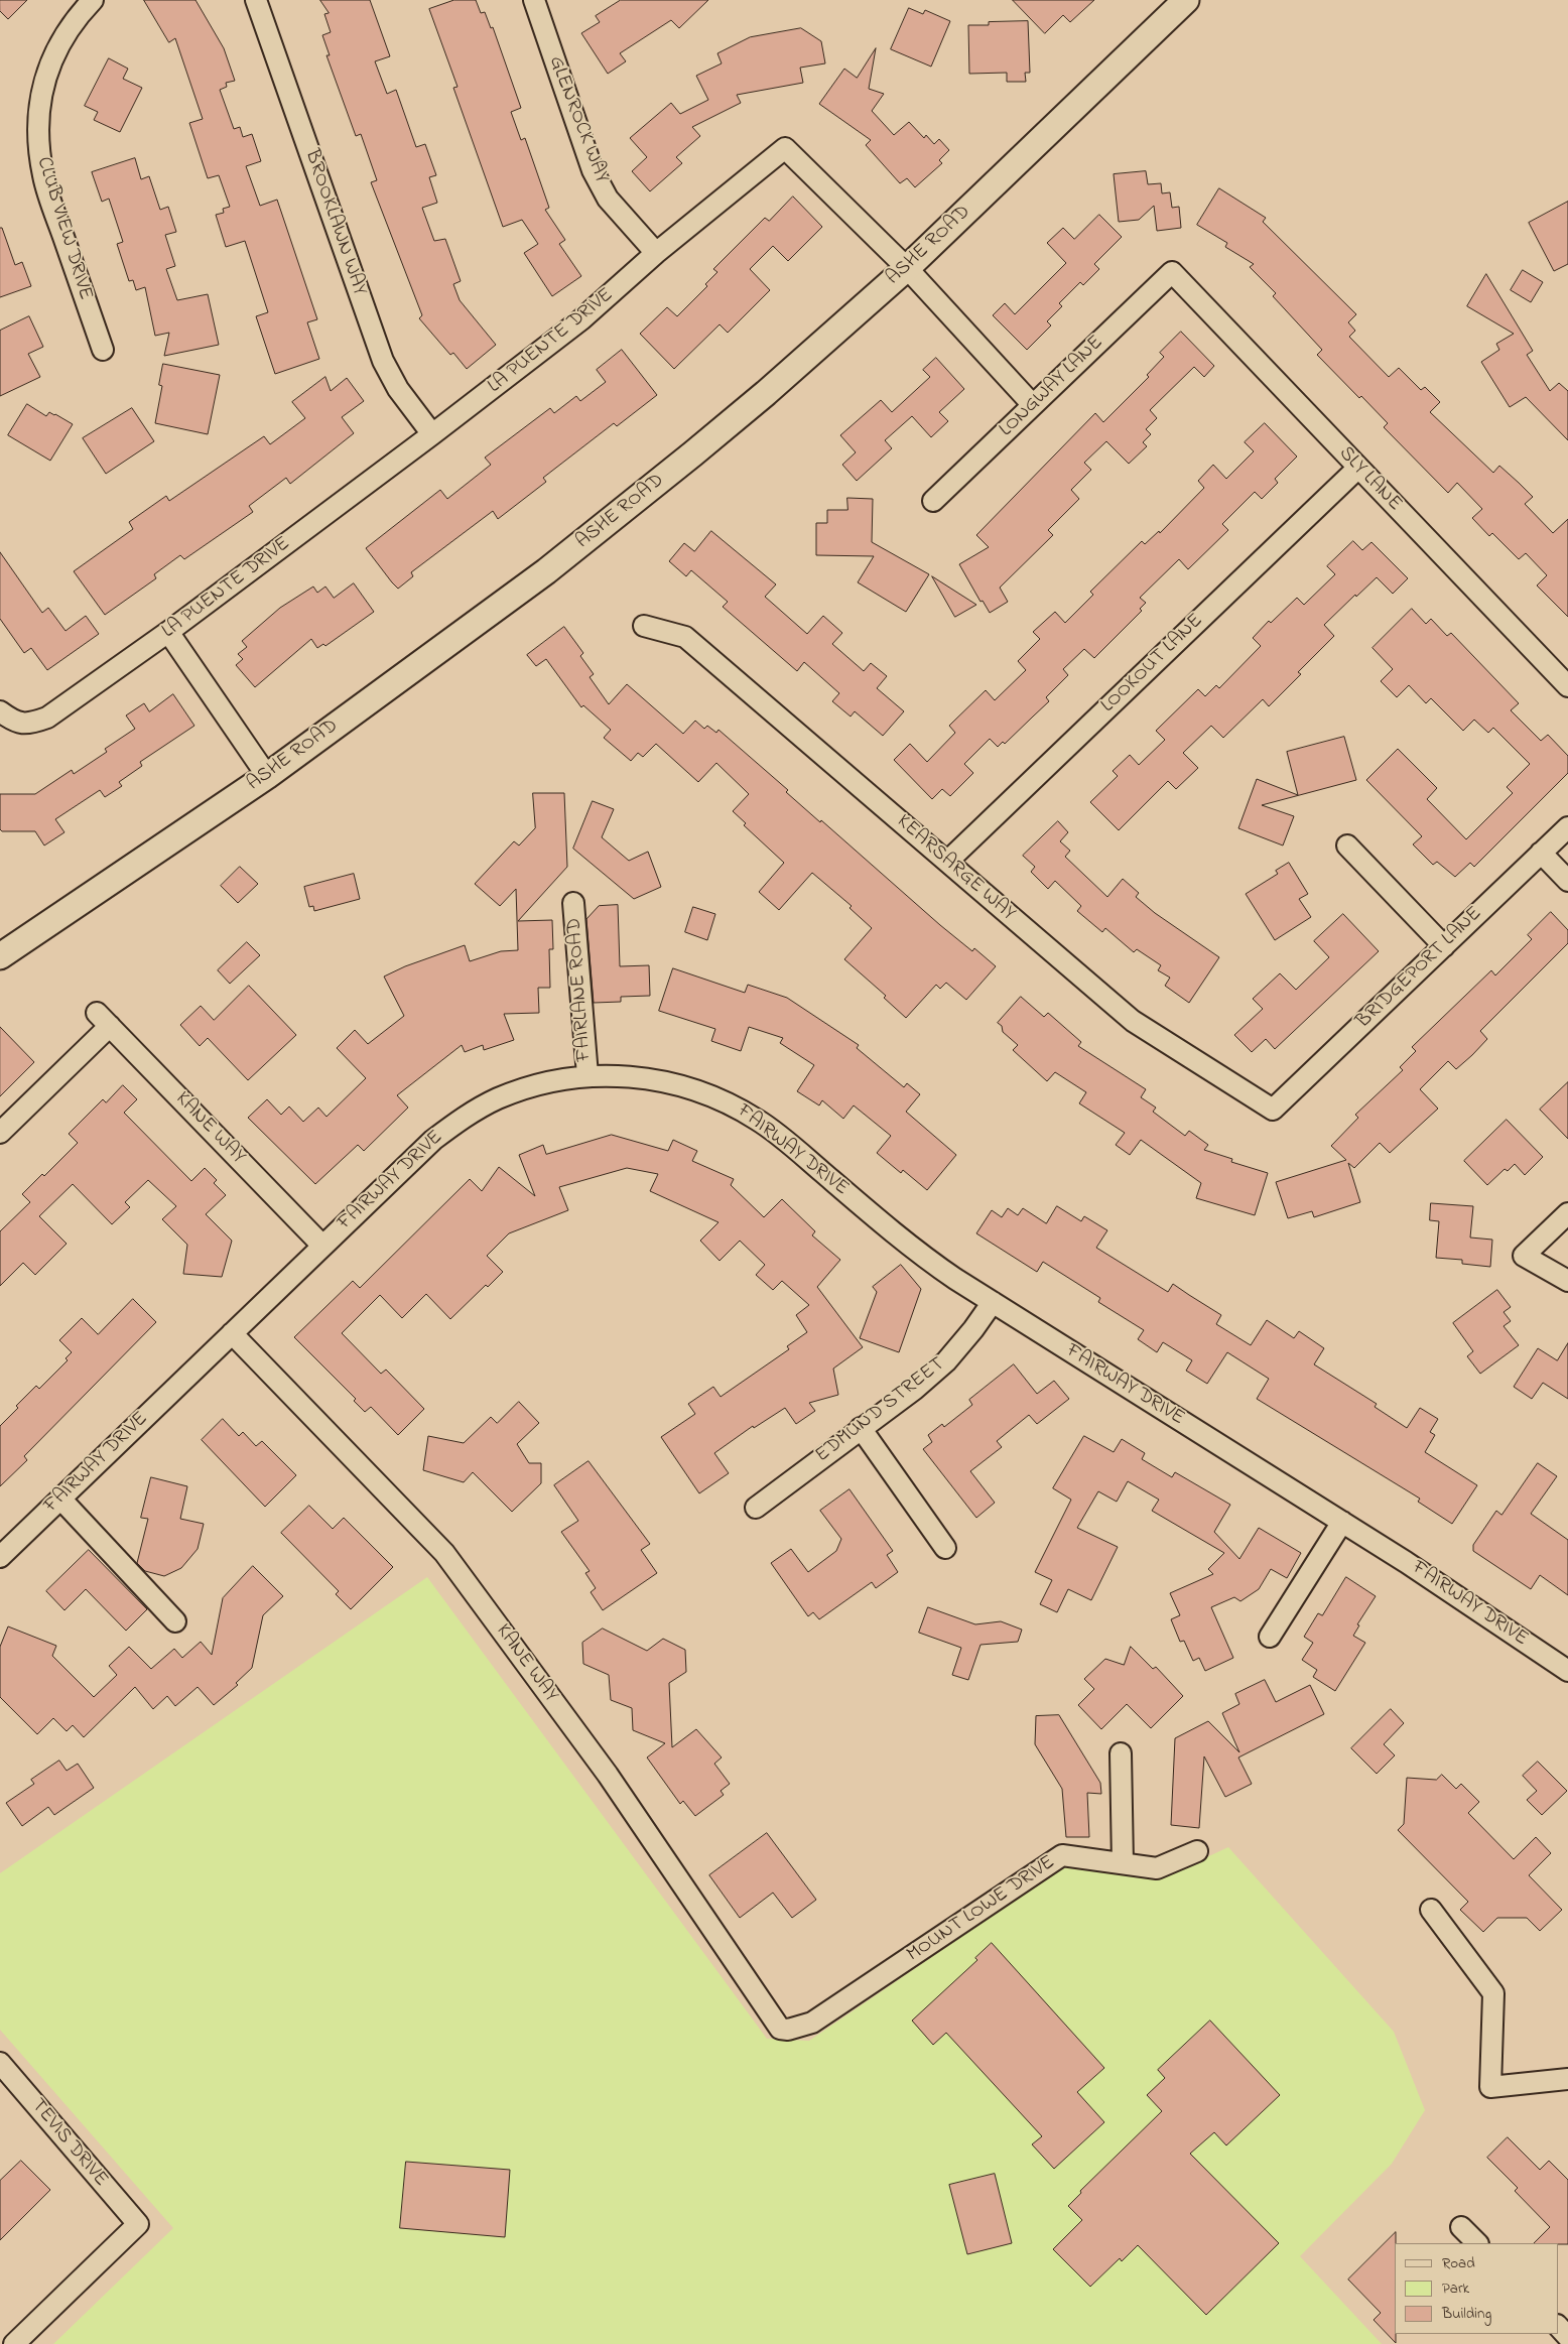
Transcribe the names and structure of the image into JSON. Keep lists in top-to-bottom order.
{
  "streets": {
    "street": [
      "GLENROCK WAY",
      "BROOKLAWN WAY",
      "CLUB VIEW DRIVE",
      "ASHE ROAD",
      "LA PUENTE DRIVE",
      "LONGWAY LANE",
      "SLY LANE",
      "LOOKOUT LANE",
      "KEARSARGE WAY",
      "BRIDGEPORT LANE",
      "FAIRLANE ROAD",
      "KANE WAY",
      "FAIRWAY DRIVE",
      "EDMUND STREET",
      "MOUNT LOWE DRIVE",
      "TEVIS DRIVE"
    ]
  },
  "crossings": [
    ["GLENROCK WAY", "LA PUENTE DRIVE"],
    ["BROOKLAWN WAY", "LA PUENTE DRIVE"],
    ["ASHE ROAD", "LA PUENTE DRIVE"],
    ["LA PUENTE DRIVE", "LONGWAY LANE"],
    ["LONGWAY LANE", "SLY LANE"],
    ["SLY LANE", "LOOKOUT LANE"],
    ["LOOKOUT LANE", "KEARSARGE WAY"],
    ["KEARSARGE WAY", "BRIDGEPORT LANE"],
    ["FAIRLANE ROAD", "FAIRWAY DRIVE"],
    ["KANE WAY", "FAIRWAY DRIVE"],
    ["KANE WAY", "MOUNT LOWE DRIVE"],
    ["FAIRWAY DRIVE", "EDMUND STREET"]
  ],
  "legend": ["Road", "Park", "Building"]
}
